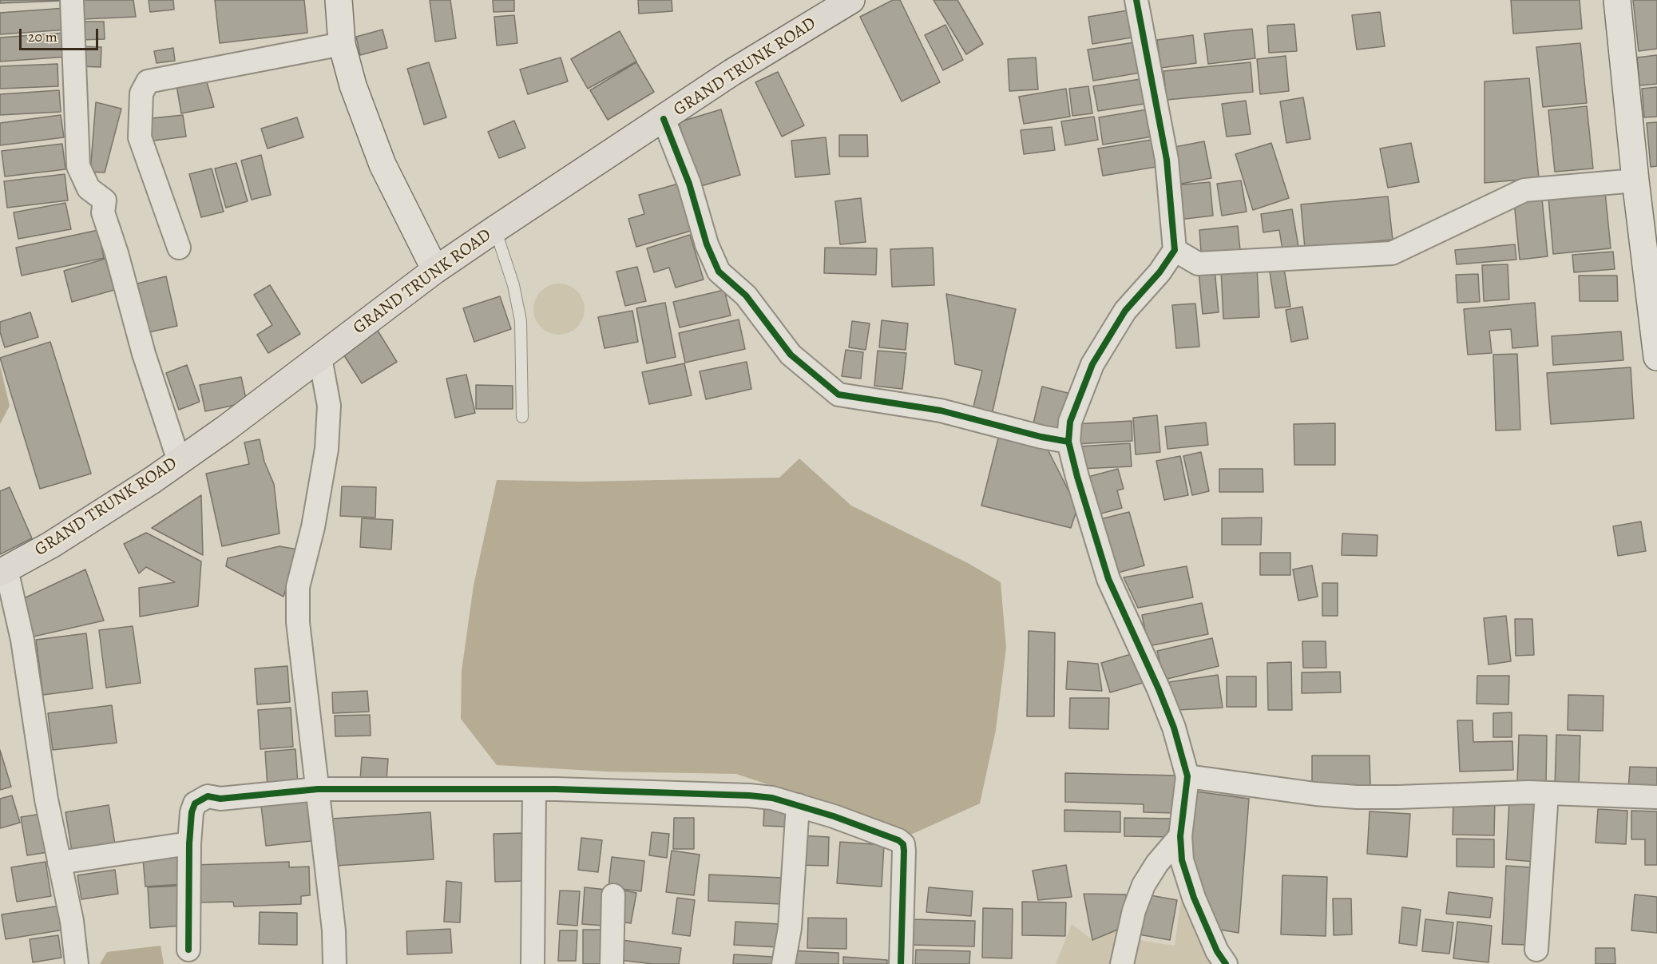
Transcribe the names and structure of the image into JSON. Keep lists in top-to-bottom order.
{
  "streets": {
    "main road": ["GRAND TRUNK ROAD"]
  },
  "scale_bar": "20 m"
}
